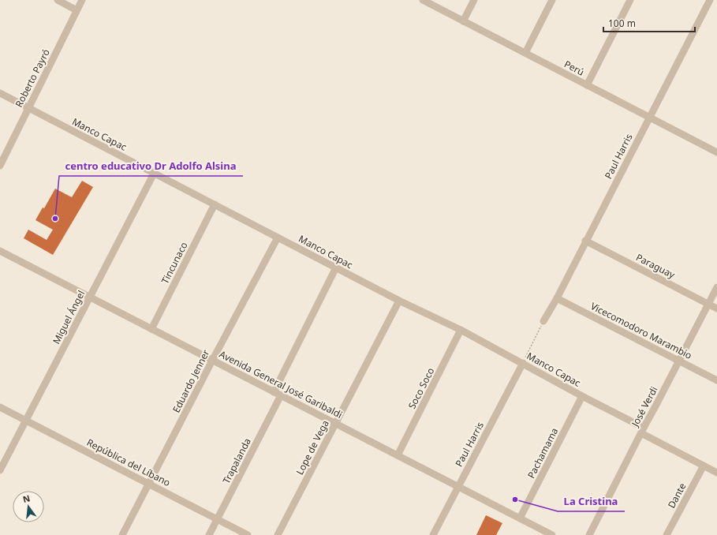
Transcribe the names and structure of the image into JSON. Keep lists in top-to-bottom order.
{
  "streets": {
    "street": [
      "Perú",
      "Roberto Payró",
      "Manco Capac",
      "Paul Harris",
      "Tincunaco",
      "Paraguay",
      "Miguel Ángel",
      "Vicecomodoro Marambio",
      "Eduardo Jenner",
      "Avenida General José Garibaldi",
      "Soco Soco",
      "José Verdi",
      "Lope de Vega",
      "Pachamama",
      "Trapalanda",
      "República del Líbano",
      "Dante"
    ]
  },
  "crossings": [
    ["Perú", "Paul Harris"],
    ["Roberto Payró", "Manco Capac"],
    ["Manco Capac", "Paul Harris"],
    ["Manco Capac", "Tincunaco"],
    ["Manco Capac", "Miguel Ángel"],
    ["Manco Capac", "Eduardo Jenner"],
    ["Manco Capac", "Soco Soco"],
    ["Manco Capac", "José Verdi"],
    ["Manco Capac", "Lope de Vega"],
    ["Manco Capac", "Pachamama"],
    ["Manco Capac", "Dante"],
    ["Paul Harris", "Paraguay"],
    ["Paul Harris", "Vicecomodoro Marambio"],
    ["Paul Harris", "Avenida General José Garibaldi"],
    ["Tincunaco", "Avenida General José Garibaldi"],
    ["Paraguay", "José Verdi"],
    ["Miguel Ángel", "Avenida General José Garibaldi"],
    ["Miguel Ángel", "República del Líbano"],
    ["Vicecomodoro Marambio", "José Verdi"],
    ["Eduardo Jenner", "Avenida General José Garibaldi"],
    ["Eduardo Jenner", "República del Líbano"],
    ["Avenida General José Garibaldi", "Soco Soco"],
    ["Avenida General José Garibaldi", "Lope de Vega"],
    ["Avenida General José Garibaldi", "Pachamama"],
    ["Avenida General José Garibaldi", "Trapalanda"],
    ["Trapalanda", "República del Líbano"]
  ],
  "places": ["centro educativo Dr Adolfo Alsina", "La Cristina"],
  "scale_bar": "100 m",
  "north": "top"
}
